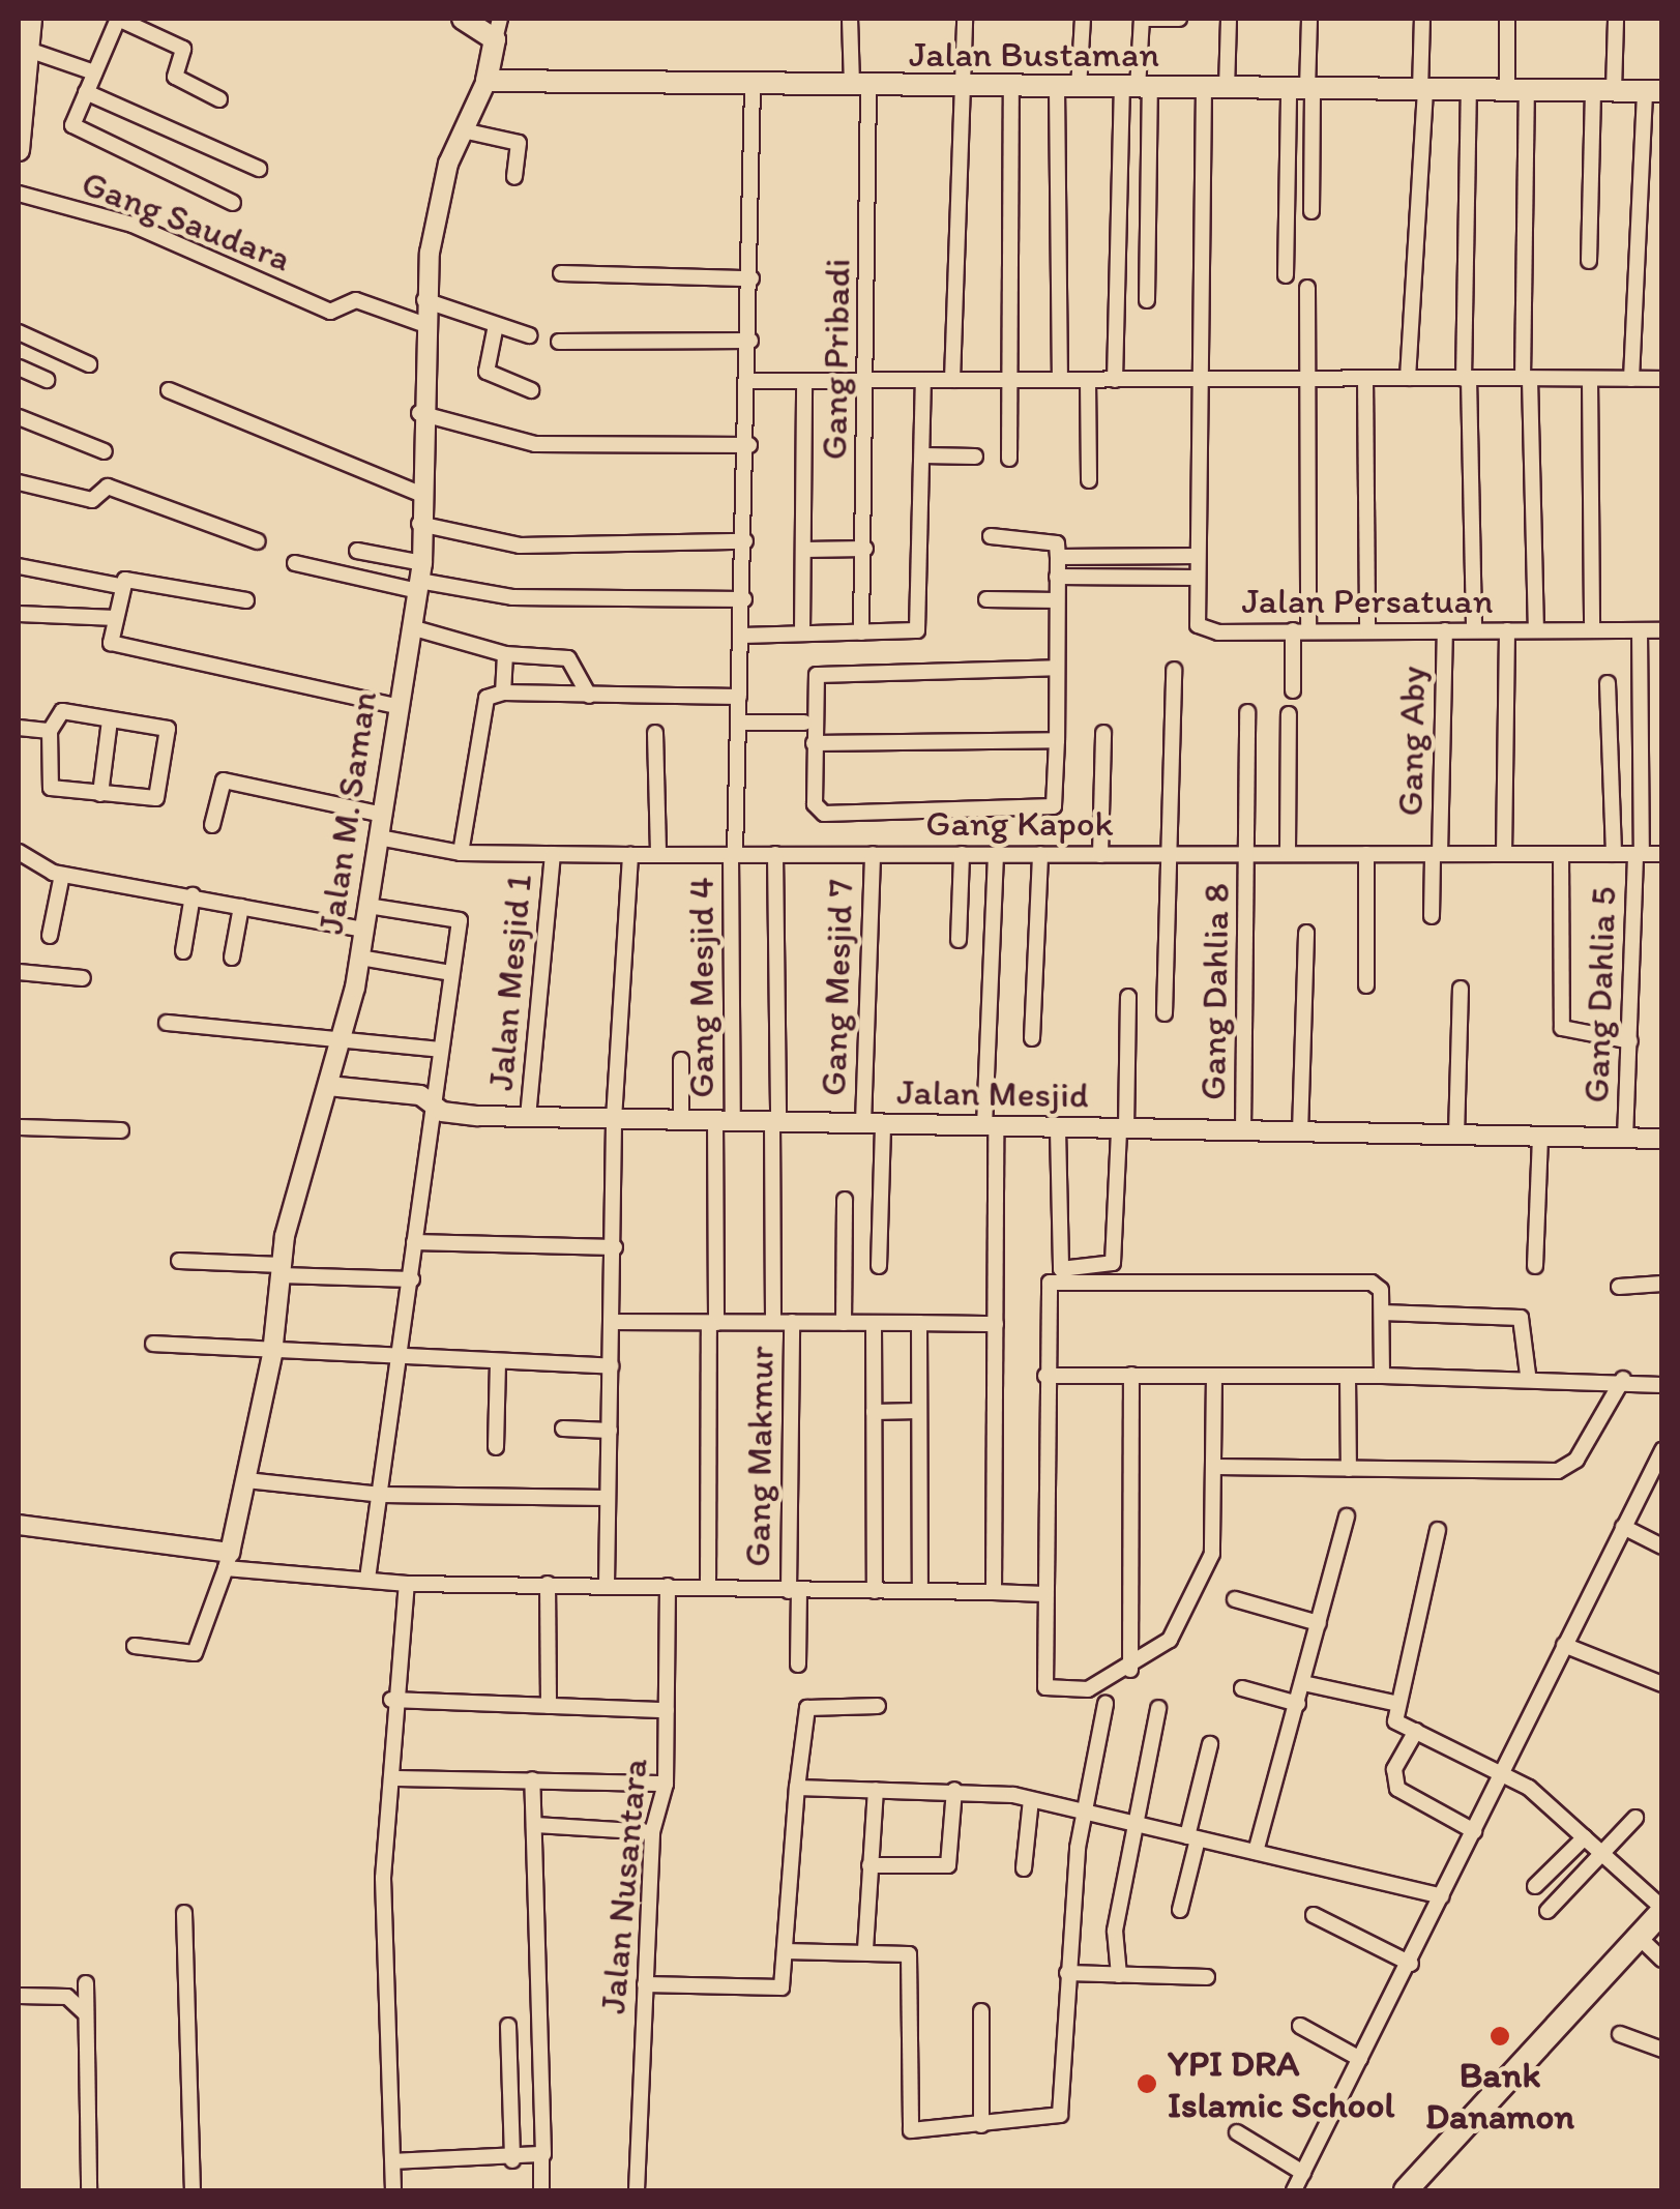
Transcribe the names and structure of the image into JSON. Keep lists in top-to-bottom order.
{
  "streets": {
    "main road": ["Jalan Bustaman"],
    "street": [
      "Gang Saudara",
      "Gang Pribadi",
      "Jalan Persatuan",
      "Gang Aby",
      "Jalan M. Saman",
      "Gang Kapok",
      "Jalan Mesjid 1",
      "Gang Mesjid 4",
      "Gang Mesjid 7",
      "Gang Dahlia 8",
      "Gang Dahlia 5",
      "Jalan Mesjid",
      "Gang Makmur",
      "Jalan Nusantara"
    ]
  },
  "crossings": [
    ["Jalan Bustaman", "Gang Pribadi"],
    ["Jalan Bustaman", "Jalan Persatuan"],
    ["Jalan Bustaman", "Jalan M. Saman"],
    ["Jalan Bustaman", "Gang Mesjid 4"],
    ["Gang Saudara", "Jalan M. Saman"],
    ["Jalan Persatuan", "Gang Aby"],
    ["Jalan Persatuan", "Gang Dahlia 5"],
    ["Gang Aby", "Gang Kapok"],
    ["Jalan M. Saman", "Gang Kapok"],
    ["Jalan M. Saman", "Jalan Mesjid"],
    ["Gang Kapok", "Jalan Mesjid 1"],
    ["Gang Kapok", "Gang Mesjid 4"],
    ["Gang Kapok", "Gang Mesjid 7"],
    ["Gang Kapok", "Gang Dahlia 8"],
    ["Gang Kapok", "Gang Dahlia 5"],
    ["Jalan Mesjid 1", "Jalan Mesjid"],
    ["Gang Mesjid 4", "Jalan Mesjid"],
    ["Gang Mesjid 7", "Jalan Mesjid"],
    ["Gang Dahlia 8", "Jalan Mesjid"],
    ["Gang Dahlia 5", "Jalan Mesjid"]
  ],
  "places": ["Bank Danamon", "YPI DRA Islamic School"]
}
